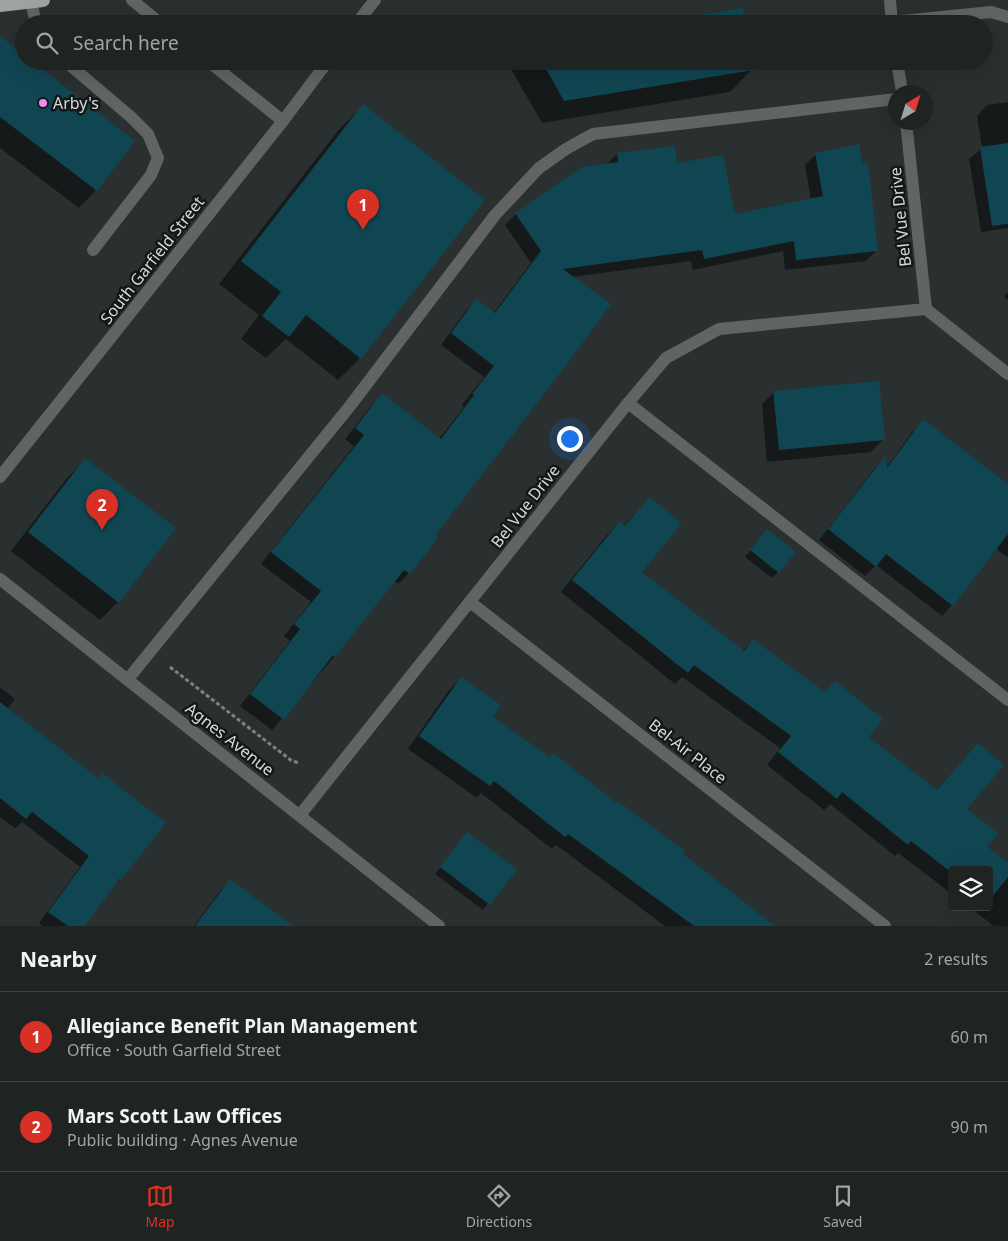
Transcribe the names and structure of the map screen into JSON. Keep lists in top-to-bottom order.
{
  "streets": {
    "street": [
      "Bel Vue Drive",
      "South Garfield Street",
      "Agnes Avenue",
      "Bel-Air Place"
    ]
  },
  "crossings": [
    ["Bel Vue Drive", "Agnes Avenue"],
    ["Bel Vue Drive", "Bel-Air Place"]
  ],
  "places": ["Arby's"],
  "north": "top right",
  "page": {
    "search": "Search here",
    "pins": ["1", "2"],
    "heading": ["Nearby", "2 results"],
    "list": [
      {
        "mark": "1",
        "name": "Allegiance Benefit Plan Management",
        "note": "Office · South Garfield Street",
        "value": "60 m"
      },
      {
        "mark": "2",
        "name": "Mars Scott Law Offices",
        "note": "Public building · Agnes Avenue",
        "value": "90 m"
      }
    ],
    "nav": ["Map", "Directions", "Saved"]
  }
}
